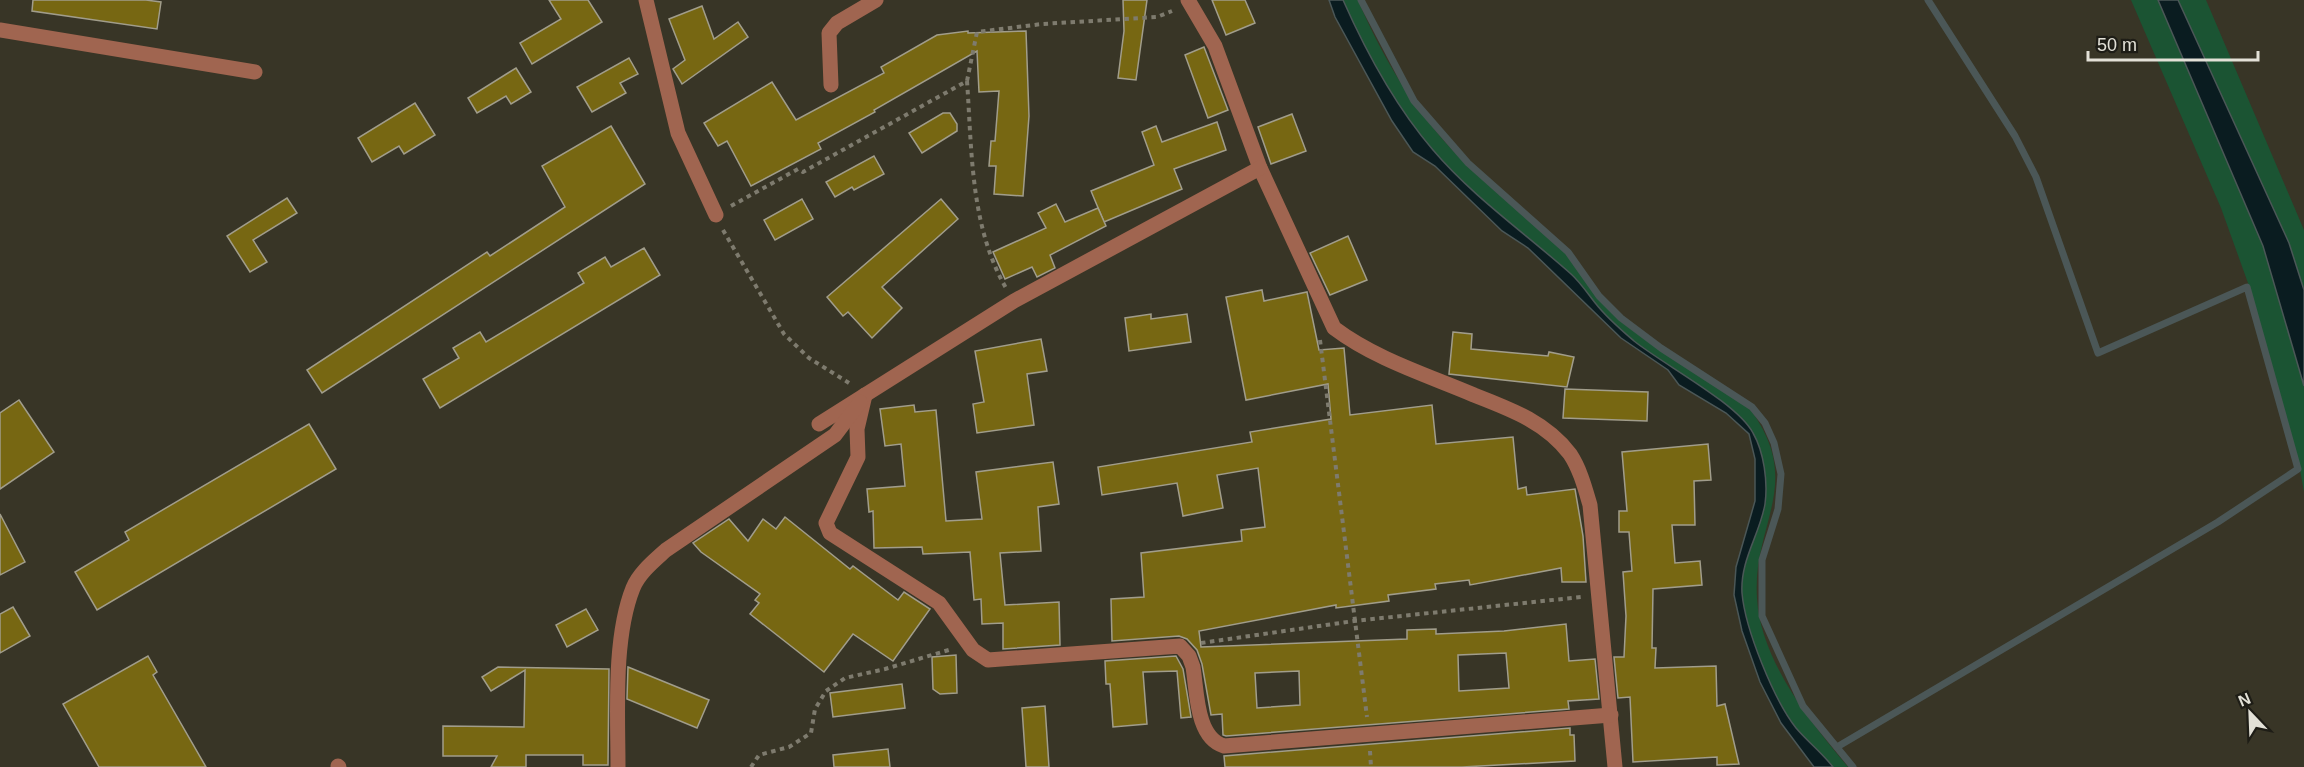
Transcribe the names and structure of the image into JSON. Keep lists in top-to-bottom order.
{
  "scale_bar": "50 m",
  "north": "top left"
}
